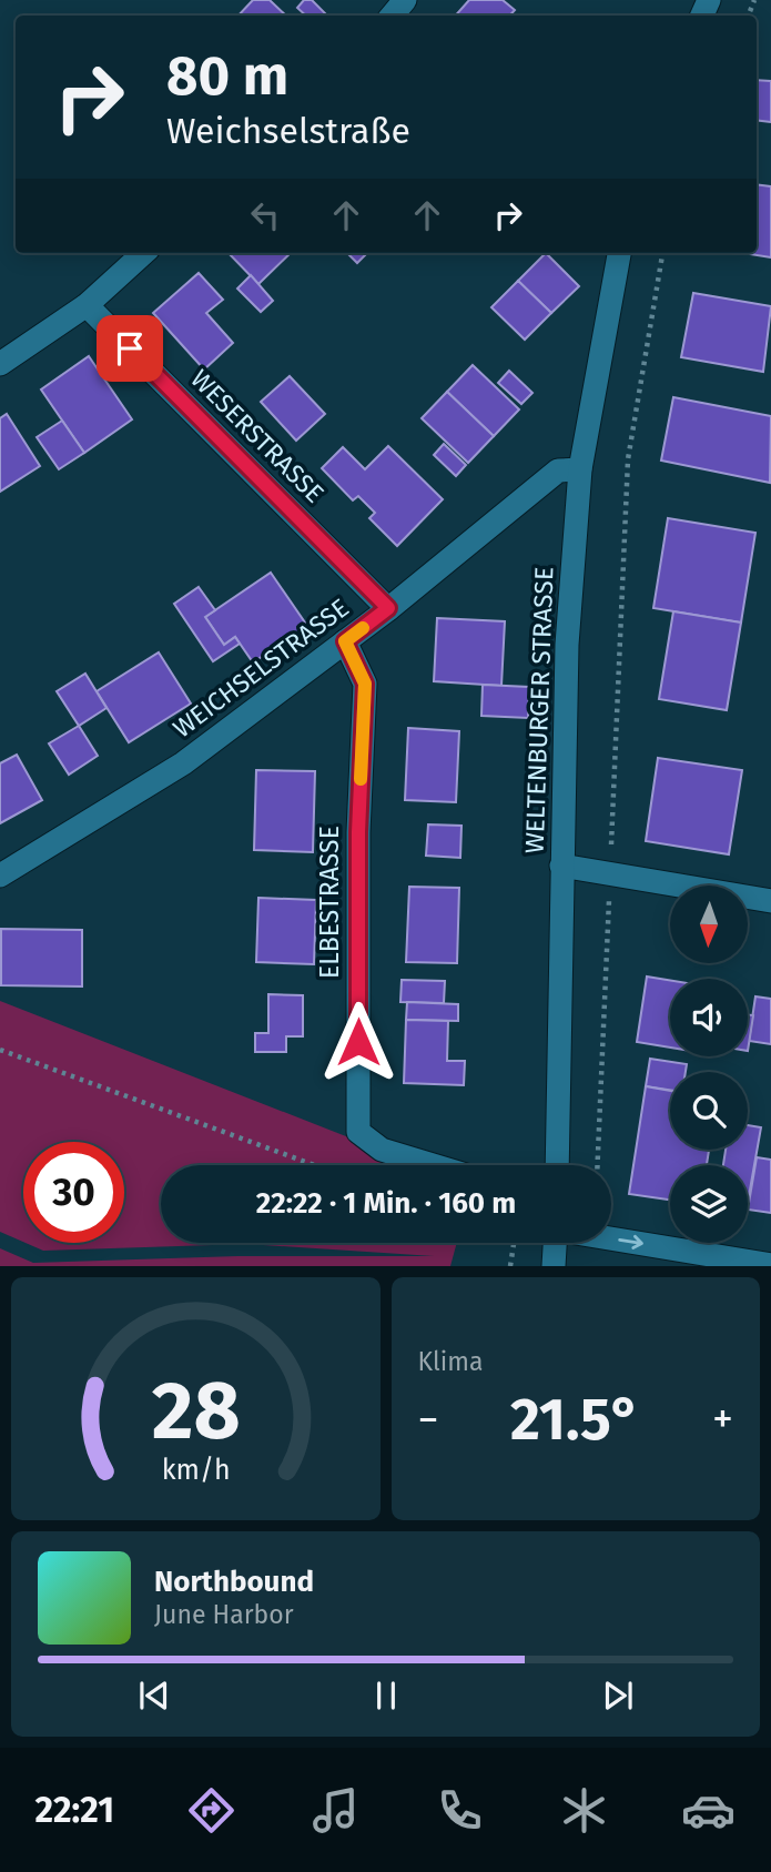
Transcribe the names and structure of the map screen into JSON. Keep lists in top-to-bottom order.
{
  "streets": {
    "street": [
      "WESERSTRASSE",
      "WEICHSELSTRASSE",
      "WELTENBURGER STRASSE",
      "ELBESTRASSE"
    ]
  },
  "crossings": [
    ["WESERSTRASSE", "WEICHSELSTRASSE"],
    ["WEICHSELSTRASSE", "WELTENBURGER STRASSE"],
    ["WEICHSELSTRASSE", "ELBESTRASSE"]
  ],
  "north": "bottom",
  "page": {
    "turn": ["80 m", "Weichselstraße"],
    "limit": "30",
    "trip": "22:22 · 1 Min. · 160 m",
    "tile": "Klima",
    "heat": ["−", "21.5°", "+"],
    "song": ["Northbound", "June Harbor"],
    "tabs": "22:21",
    "gauge": ["28", "km/h"]
  }
}
